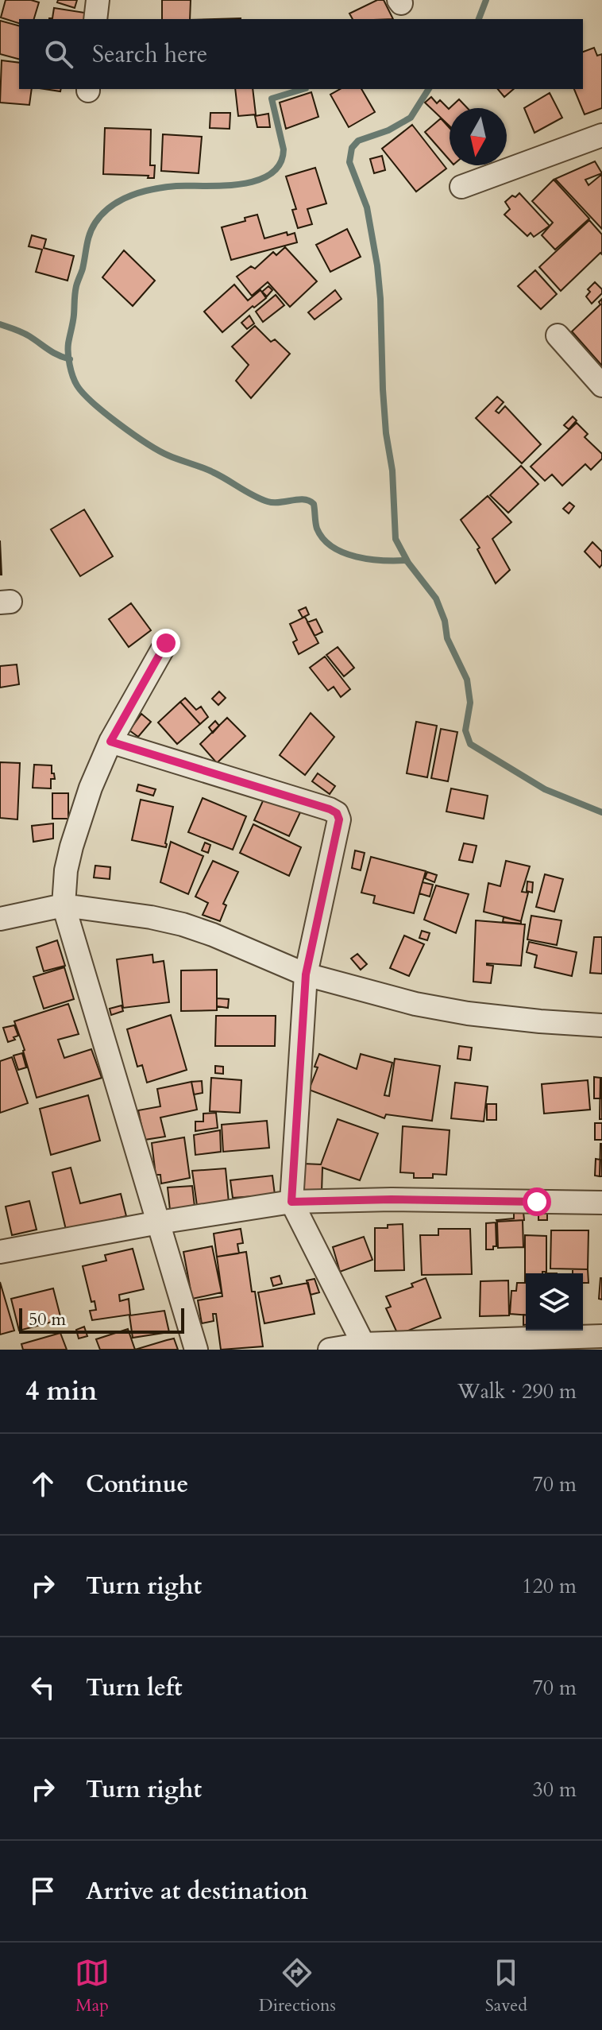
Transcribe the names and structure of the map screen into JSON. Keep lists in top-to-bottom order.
{
  "scale_bar": "50 m",
  "north": "bottom",
  "page": {
    "search": "Search here",
    "scale": "50 m",
    "heading": ["4 min", "Walk · 290 m"],
    "list": [
      ["Continue", "70 m"],
      ["Turn right", "120 m"],
      ["Turn left", "70 m"],
      ["Turn right", "30 m"],
      "Arrive at destination"
    ],
    "nav": ["Map", "Directions", "Saved"]
  }
}
